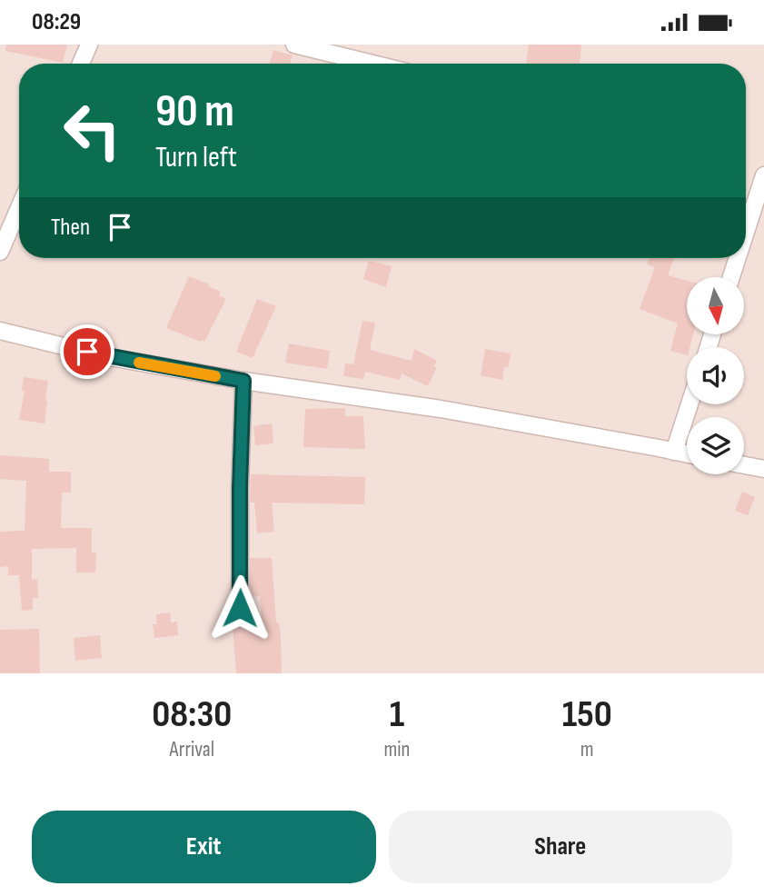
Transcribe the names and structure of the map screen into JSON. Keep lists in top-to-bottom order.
{
  "north": "bottom",
  "page": {
    "status": "08:29",
    "turn": ["90 m", "Turn left"],
    "then": "Then",
    "eta": [
      "08:30",
      "Arrival",
      "1",
      "min",
      "150",
      "m"
    ],
    "buttons": ["Exit", "Share"]
  }
}
